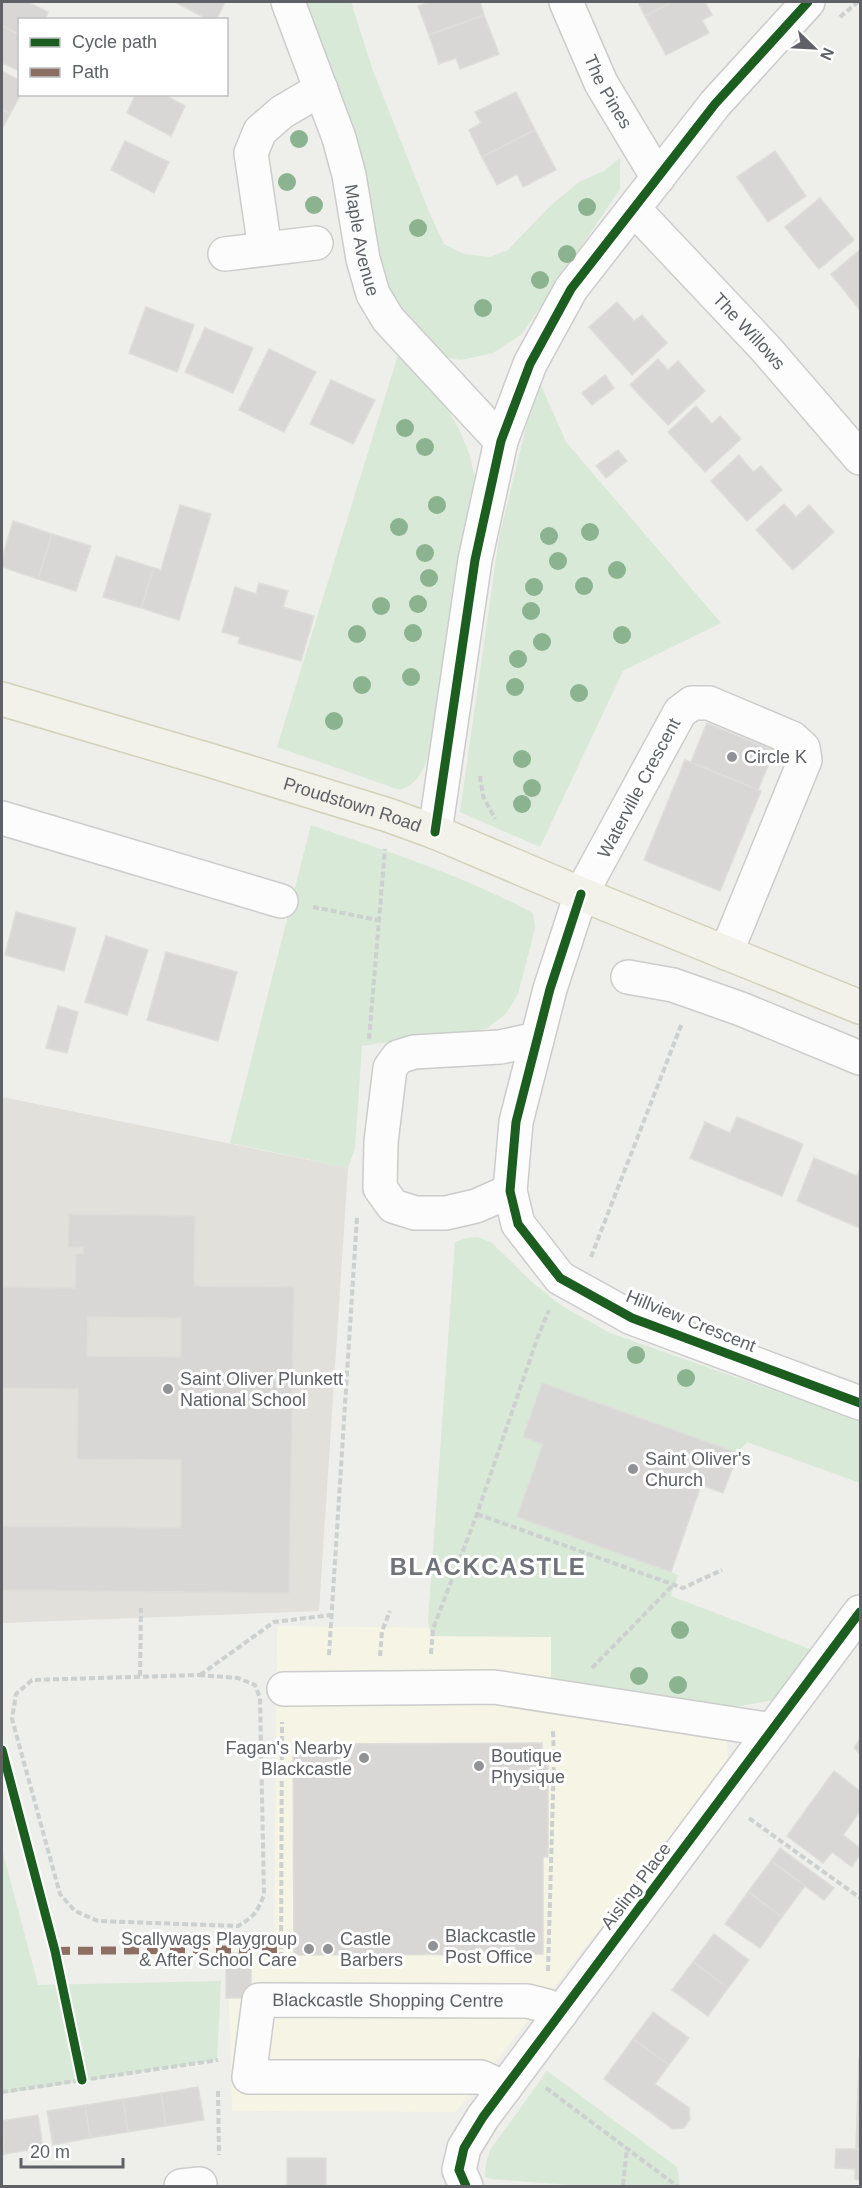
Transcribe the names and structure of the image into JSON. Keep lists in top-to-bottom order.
{
  "streets": {
    "main road": ["Proudstown Road"],
    "street": [
      "The Pines",
      "Maple Avenue",
      "The Willows",
      "Waterville Crescent",
      "Hillview Crescent",
      "Aisling Place",
      "Blackcastle Shopping Centre"
    ]
  },
  "crossings": [
    ["Waterville Crescent", "Proudstown Road"],
    ["Waterville Crescent", "Hillview Crescent"],
    ["Proudstown Road", "Hillview Crescent"],
    ["Aisling Place", "Blackcastle Shopping Centre"]
  ],
  "districts": ["BLACKCASTLE"],
  "places": [
    "Circle K",
    "Saint Oliver Plunkett National School",
    "Saint Oliver's Church",
    "Fagan's Nearby Blackcastle",
    "Boutique Physique",
    "Blackcastle Post Office",
    "Scallywags Playgroup & After School Care",
    "Castle Barbers"
  ],
  "legend": ["Cycle path", "Path"],
  "scale_bar": "20 m",
  "north": "bottom right"
}
